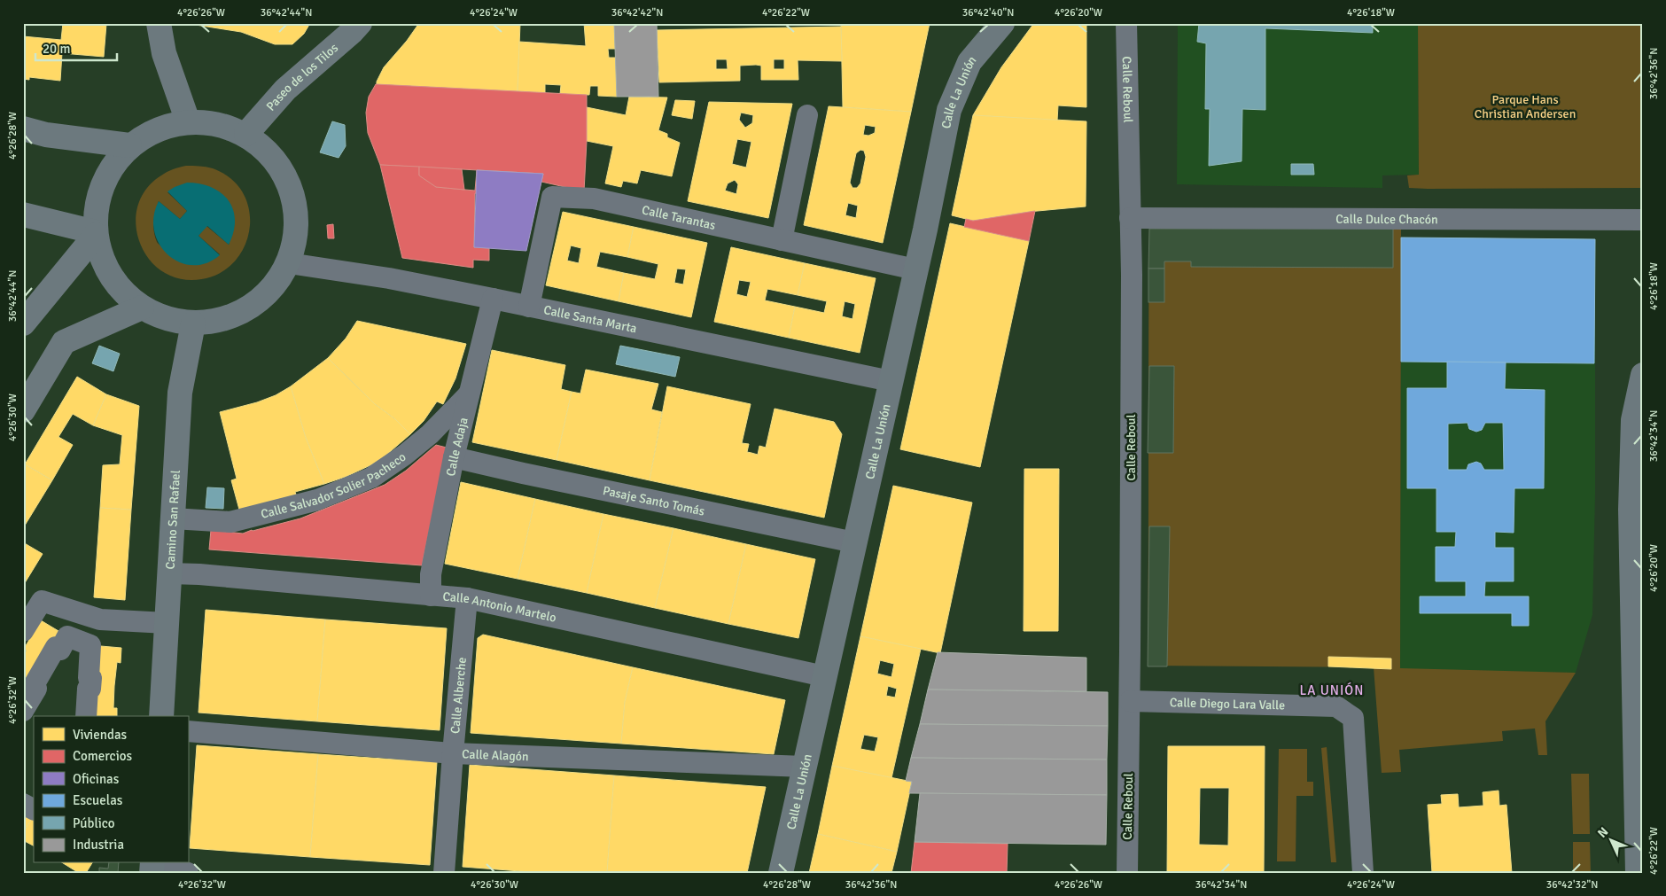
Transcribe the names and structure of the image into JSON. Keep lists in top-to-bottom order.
{
  "streets": {
    "main road": ["Paseo de los Tilos", "Calle La Unión", "Camino San Rafael"],
    "street": [
      "Calle Reboul",
      "Calle Tarantas",
      "Calle Dulce Chacón",
      "Calle Santa Marta",
      "Calle Adaja",
      "Calle Salvador Solier Pacheco",
      "Pasaje Santo Tomás",
      "Calle Antonio Martelo",
      "Calle Alberche",
      "Calle Diego Lara Valle",
      "Calle Alagón"
    ]
  },
  "crossings": [
    ["Calle Reboul", "Calle Dulce Chacón"],
    ["Calle Reboul", "Calle Diego Lara Valle"],
    ["Calle La Unión", "Calle Tarantas"],
    ["Calle La Unión", "Calle Santa Marta"],
    ["Calle La Unión", "Pasaje Santo Tomás"],
    ["Calle La Unión", "Calle Antonio Martelo"],
    ["Calle La Unión", "Calle Alagón"],
    ["Calle Tarantas", "Calle Santa Marta"],
    ["Calle Santa Marta", "Calle Adaja"],
    ["Calle Adaja", "Calle Salvador Solier Pacheco"],
    ["Calle Adaja", "Pasaje Santo Tomás"],
    ["Calle Adaja", "Calle Antonio Martelo"],
    ["Calle Salvador Solier Pacheco", "Camino San Rafael"],
    ["Camino San Rafael", "Calle Antonio Martelo"],
    ["Calle Antonio Martelo", "Calle Alberche"],
    ["Calle Alberche", "Calle Alagón"]
  ],
  "districts": ["LA UNIÓN"],
  "parks": ["Parque Hans Christian Andersen"],
  "legend": [
    "Viviendas",
    "Comercios",
    "Oficinas",
    "Escuelas",
    "Público",
    "Industria"
  ],
  "scale_bar": "20 m",
  "north": "top left",
  "coordinates": [
    "4°26'26\"W",
    "36°42'44\"N",
    "4°26'24\"W",
    "36°42'42\"N",
    "4°26'22\"W",
    "36°42'40\"N",
    "4°26'20\"W",
    "4°26'18\"W",
    "36°42'36\"N",
    "4°26'28\"W",
    "4°26'30\"W",
    "36°42'34\"N",
    "4°26'32\"W",
    "36°42'32\"N"
  ]
}
